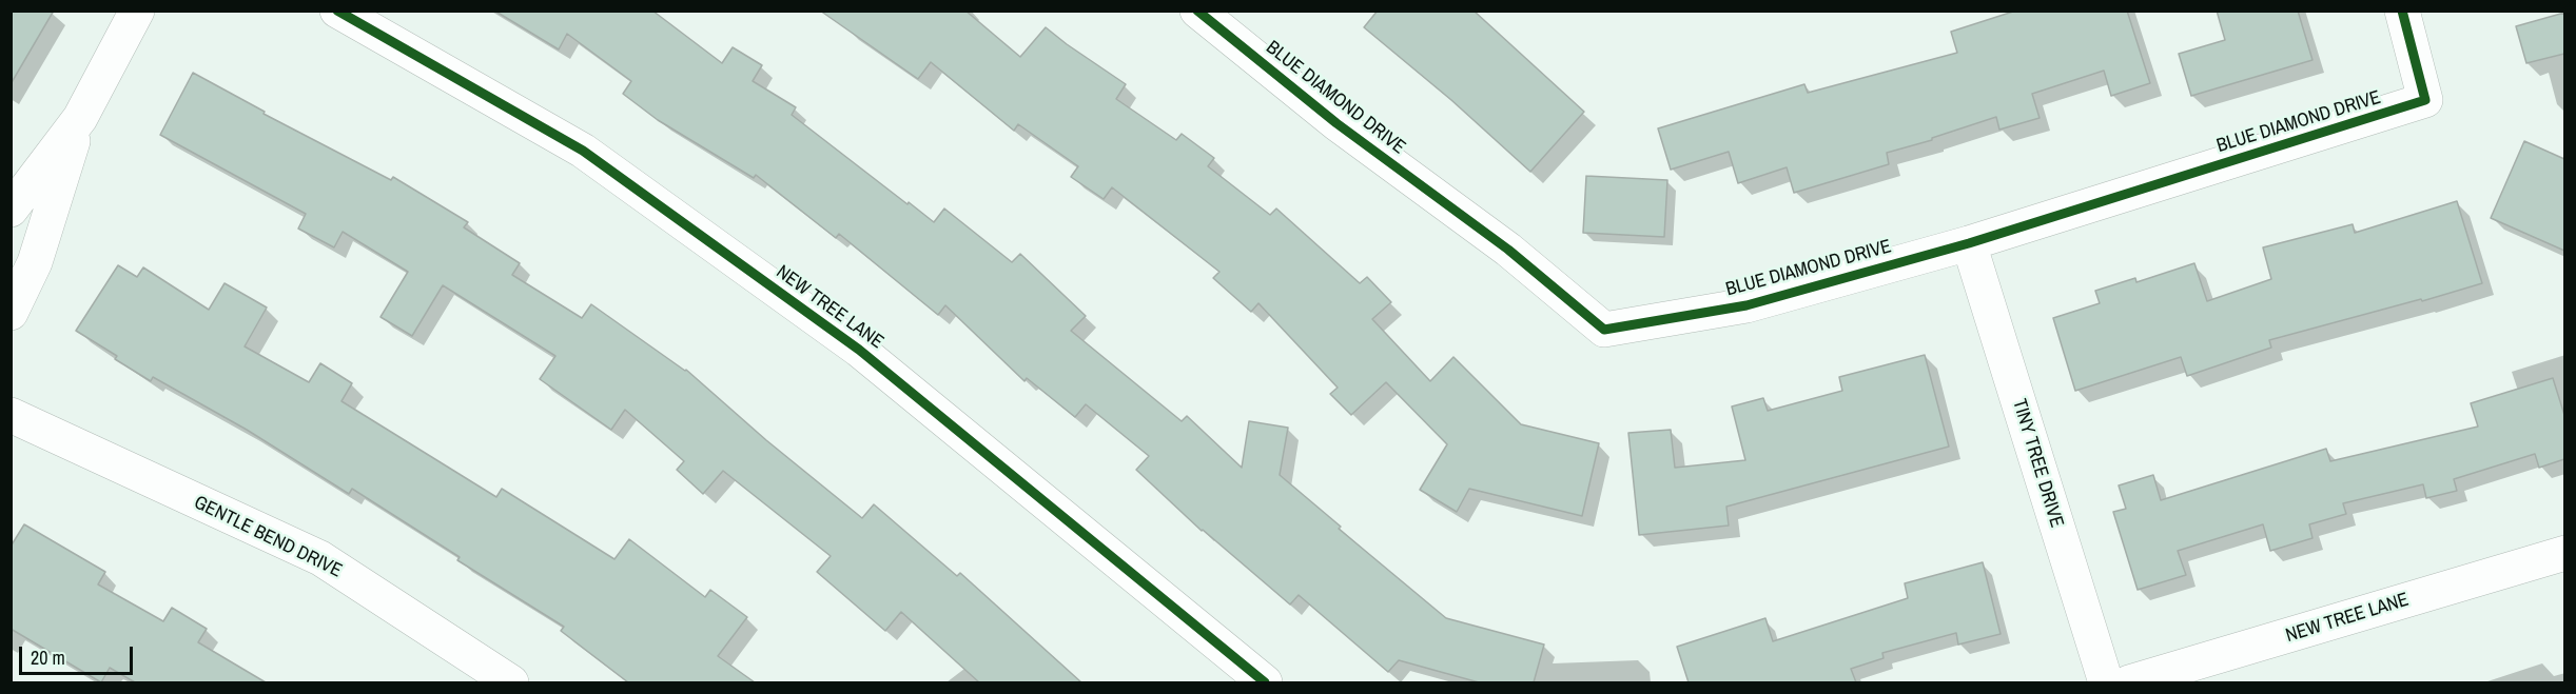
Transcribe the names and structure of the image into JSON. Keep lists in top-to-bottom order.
{
  "streets": {
    "street": [
      "BLUE DIAMOND DRIVE",
      "NEW TREE LANE",
      "TINY TREE DRIVE",
      "GENTLE BEND DRIVE"
    ]
  },
  "crossings": [
    ["BLUE DIAMOND DRIVE", "TINY TREE DRIVE"]
  ],
  "scale_bar": "20 m"
}
